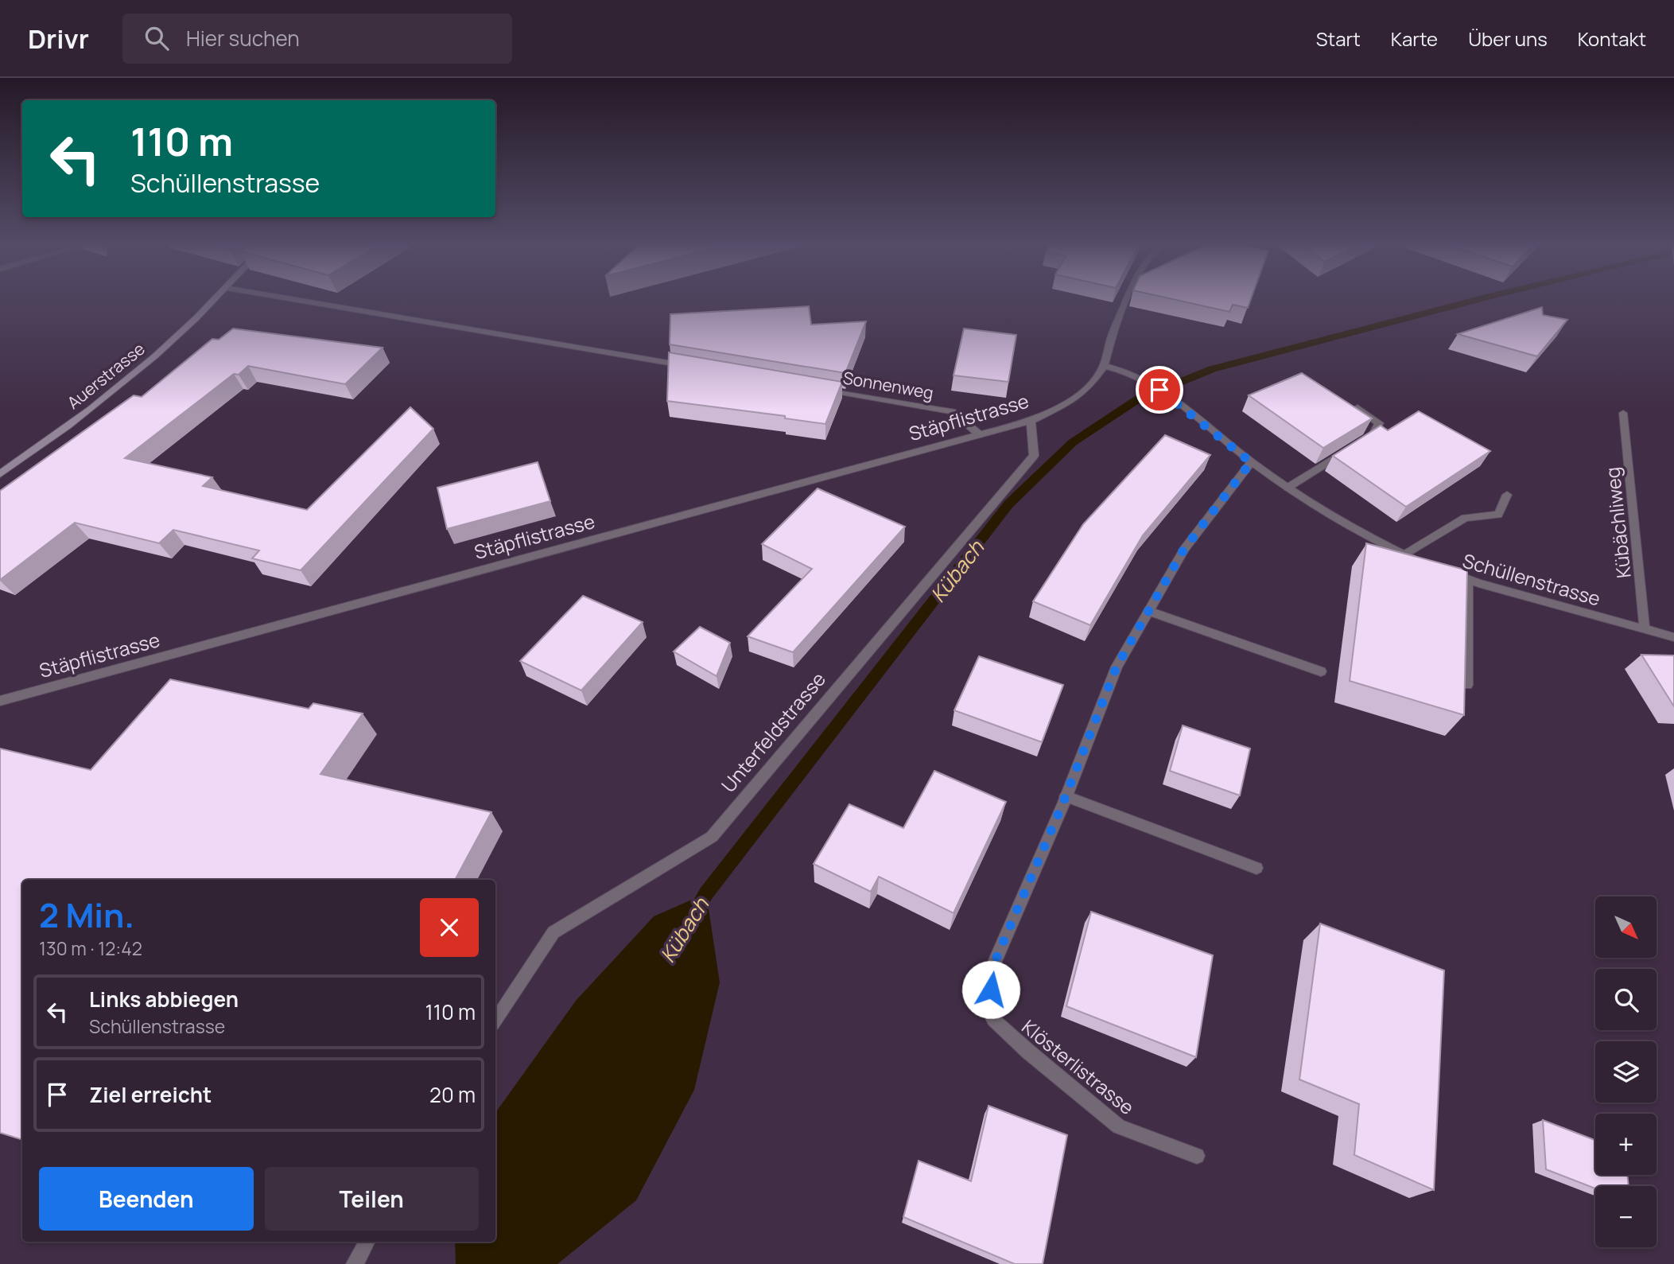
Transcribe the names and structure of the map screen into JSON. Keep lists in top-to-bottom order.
{
  "streets": {
    "main road": ["Auerstrasse"],
    "street": [
      "Sonnenweg",
      "Stäpflistrasse",
      "Kübächliweg",
      "Schüllenstrasse",
      "Unterfeldstrasse",
      "Klösterlistrasse"
    ]
  },
  "crossings": [
    ["Sonnenweg", "Stäpflistrasse"],
    ["Stäpflistrasse", "Unterfeldstrasse"],
    ["Kübächliweg", "Schüllenstrasse"]
  ],
  "water": ["Kübach"],
  "north": "bottom right",
  "page": {
    "header": "Drivr",
    "search": "Hier suchen",
    "nav": [
      "Start",
      "Karte",
      "Über uns",
      "Kontakt"
    ],
    "turn": ["110 m", "Schüllenstrasse"],
    "heading": ["2 Min.", "130 m · 12:42"],
    "map_buttons": ["+", "−"],
    "list": [
      {
        "name": "Links abbiegen",
        "note": "Schüllenstrasse",
        "value": "110 m"
      },
      {
        "name": "Ziel erreicht",
        "value": "20 m"
      }
    ],
    "buttons": ["Beenden", "Teilen"]
  }
}
